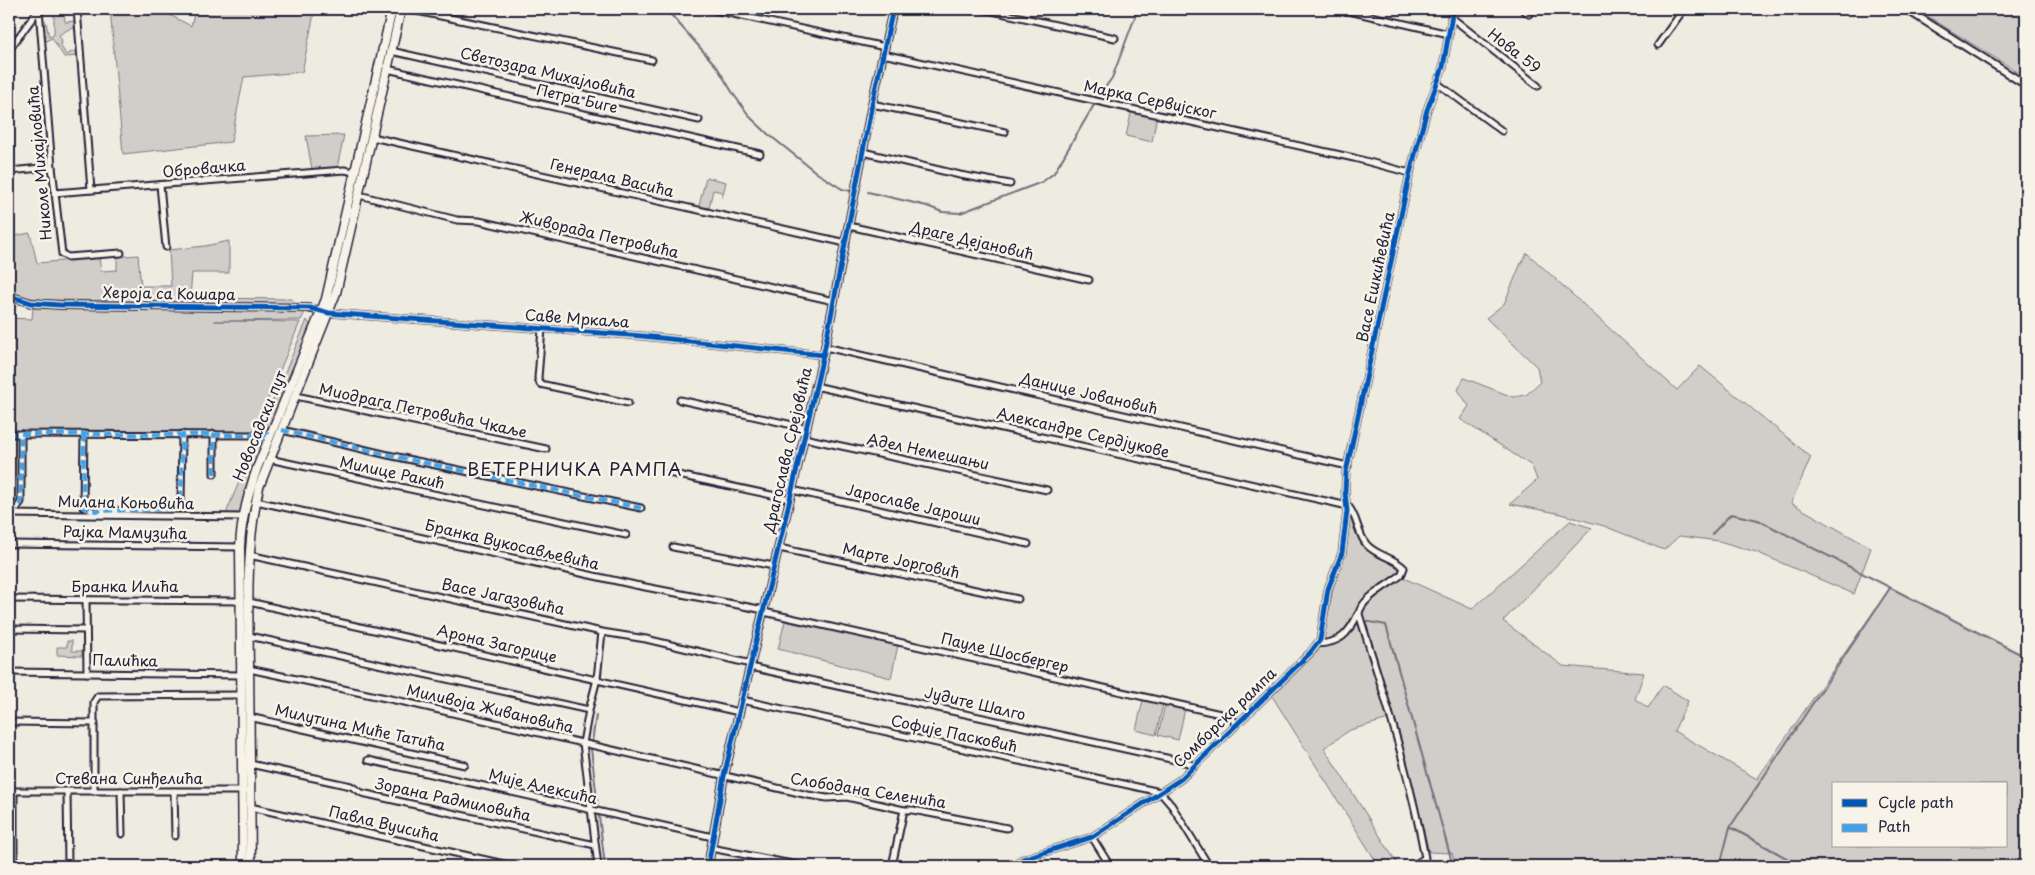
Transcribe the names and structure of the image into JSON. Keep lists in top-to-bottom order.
{
  "streets": {
    "main road": ["Новосадски пут"],
    "street": [
      "Нова 59",
      "Светозара Михајловића",
      "Петра Биге",
      "Марка Сервијског",
      "Николе Михајловића",
      "Обровачка",
      "Генерала Васића",
      "Живорада Петровића",
      "Драге Дејановић",
      "Васе Ешкићевића",
      "Хероја са Кошара",
      "Саве Мркаља",
      "Данице Јовановић",
      "Миодрага Петровића Чкаље",
      "Александре Сердјукове",
      "Драгослава Срејовића",
      "Адел Немешањи",
      "Милице Ракић",
      "Милана Коњовића",
      "Јарославе Јароши",
      "Рајка Мамузића",
      "Бранка Вукосављевића",
      "Марте Јорговић",
      "Бранка Илића",
      "Васе Јагазовића",
      "Арона Загорице",
      "Пауле Шосбергер",
      "Палићка",
      "Јудите Шалго",
      "Миливоја Живановића",
      "Сомборска рампа",
      "Милутина Миће Татића",
      "Софије Пасковић",
      "Стевана Синђелића",
      "Мије Алексића",
      "Слободана Селенића",
      "Зорана Радмиловића",
      "Павла Вуисића"
    ]
  },
  "crossings": [
    ["Нова 59", "Васе Ешкићевића"],
    ["Светозара Михајловића", "Новосадски пут"],
    ["Петра Биге", "Новосадски пут"],
    ["Марка Сервијског", "Васе Ешкићевића"],
    ["Марка Сервијског", "Драгослава Срејовића"],
    ["Николе Михајловића", "Обровачка"],
    ["Обровачка", "Новосадски пут"],
    ["Генерала Васића", "Новосадски пут"],
    ["Генерала Васића", "Драгослава Срејовића"],
    ["Живорада Петровића", "Новосадски пут"],
    ["Живорада Петровића", "Драгослава Срејовића"],
    ["Драге Дејановић", "Драгослава Срејовића"],
    ["Васе Ешкићевића", "Данице Јовановић"],
    ["Васе Ешкићевића", "Александре Сердјукове"],
    ["Васе Ешкићевића", "Сомборска рампа"],
    ["Хероја са Кошара", "Саве Мркаља"],
    ["Хероја са Кошара", "Новосадски пут"],
    ["Саве Мркаља", "Новосадски пут"],
    ["Саве Мркаља", "Драгослава Срејовића"],
    ["Данице Јовановић", "Драгослава Срејовића"],
    ["Миодрага Петровића Чкаље", "Новосадски пут"],
    ["Новосадски пут", "Милице Ракић"],
    ["Новосадски пут", "Милана Коњовића"],
    ["Новосадски пут", "Рајка Мамузића"],
    ["Новосадски пут", "Бранка Вукосављевића"],
    ["Новосадски пут", "Бранка Илића"],
    ["Новосадски пут", "Васе Јагазовића"],
    ["Новосадски пут", "Арона Загорице"],
    ["Новосадски пут", "Палићка"],
    ["Новосадски пут", "Миливоја Живановића"],
    ["Новосадски пут", "Милутина Миће Татића"],
    ["Новосадски пут", "Стевана Синђелића"],
    ["Новосадски пут", "Зорана Радмиловића"],
    ["Новосадски пут", "Павла Вуисића"],
    ["Александре Сердјукове", "Драгослава Срејовића"],
    ["Драгослава Срејовића", "Адел Немешањи"],
    ["Драгослава Срејовића", "Јарославе Јароши"],
    ["Драгослава Срејовића", "Бранка Вукосављевића"],
    ["Драгослава Срејовића", "Марте Јорговић"],
    ["Драгослава Срејовића", "Васе Јагазовића"],
    ["Драгослава Срејовића", "Арона Загорице"],
    ["Драгослава Срејовића", "Пауле Шосбергер"],
    ["Драгослава Срејовића", "Јудите Шалго"],
    ["Драгослава Срејовића", "Миливоја Живановића"],
    ["Драгослава Срејовића", "Софије Пасковић"],
    ["Драгослава Срејовића", "Мије Алексића"],
    ["Драгослава Срејовића", "Слободана Селенића"],
    ["Бранка Вукосављевића", "Пауле Шосбергер"],
    ["Бранка Илића", "Арона Загорице"],
    ["Васе Јагазовића", "Јудите Шалго"],
    ["Пауле Шосбергер", "Сомборска рампа"],
    ["Јудите Шалго", "Сомборска рампа"],
    ["Миливоја Живановића", "Слободана Селенића"],
    ["Сомборска рампа", "Софије Пасковић"]
  ],
  "districts": ["ВЕТЕРНИЧКА РАМПА"],
  "legend": ["Cycle path", "Path"]
}
